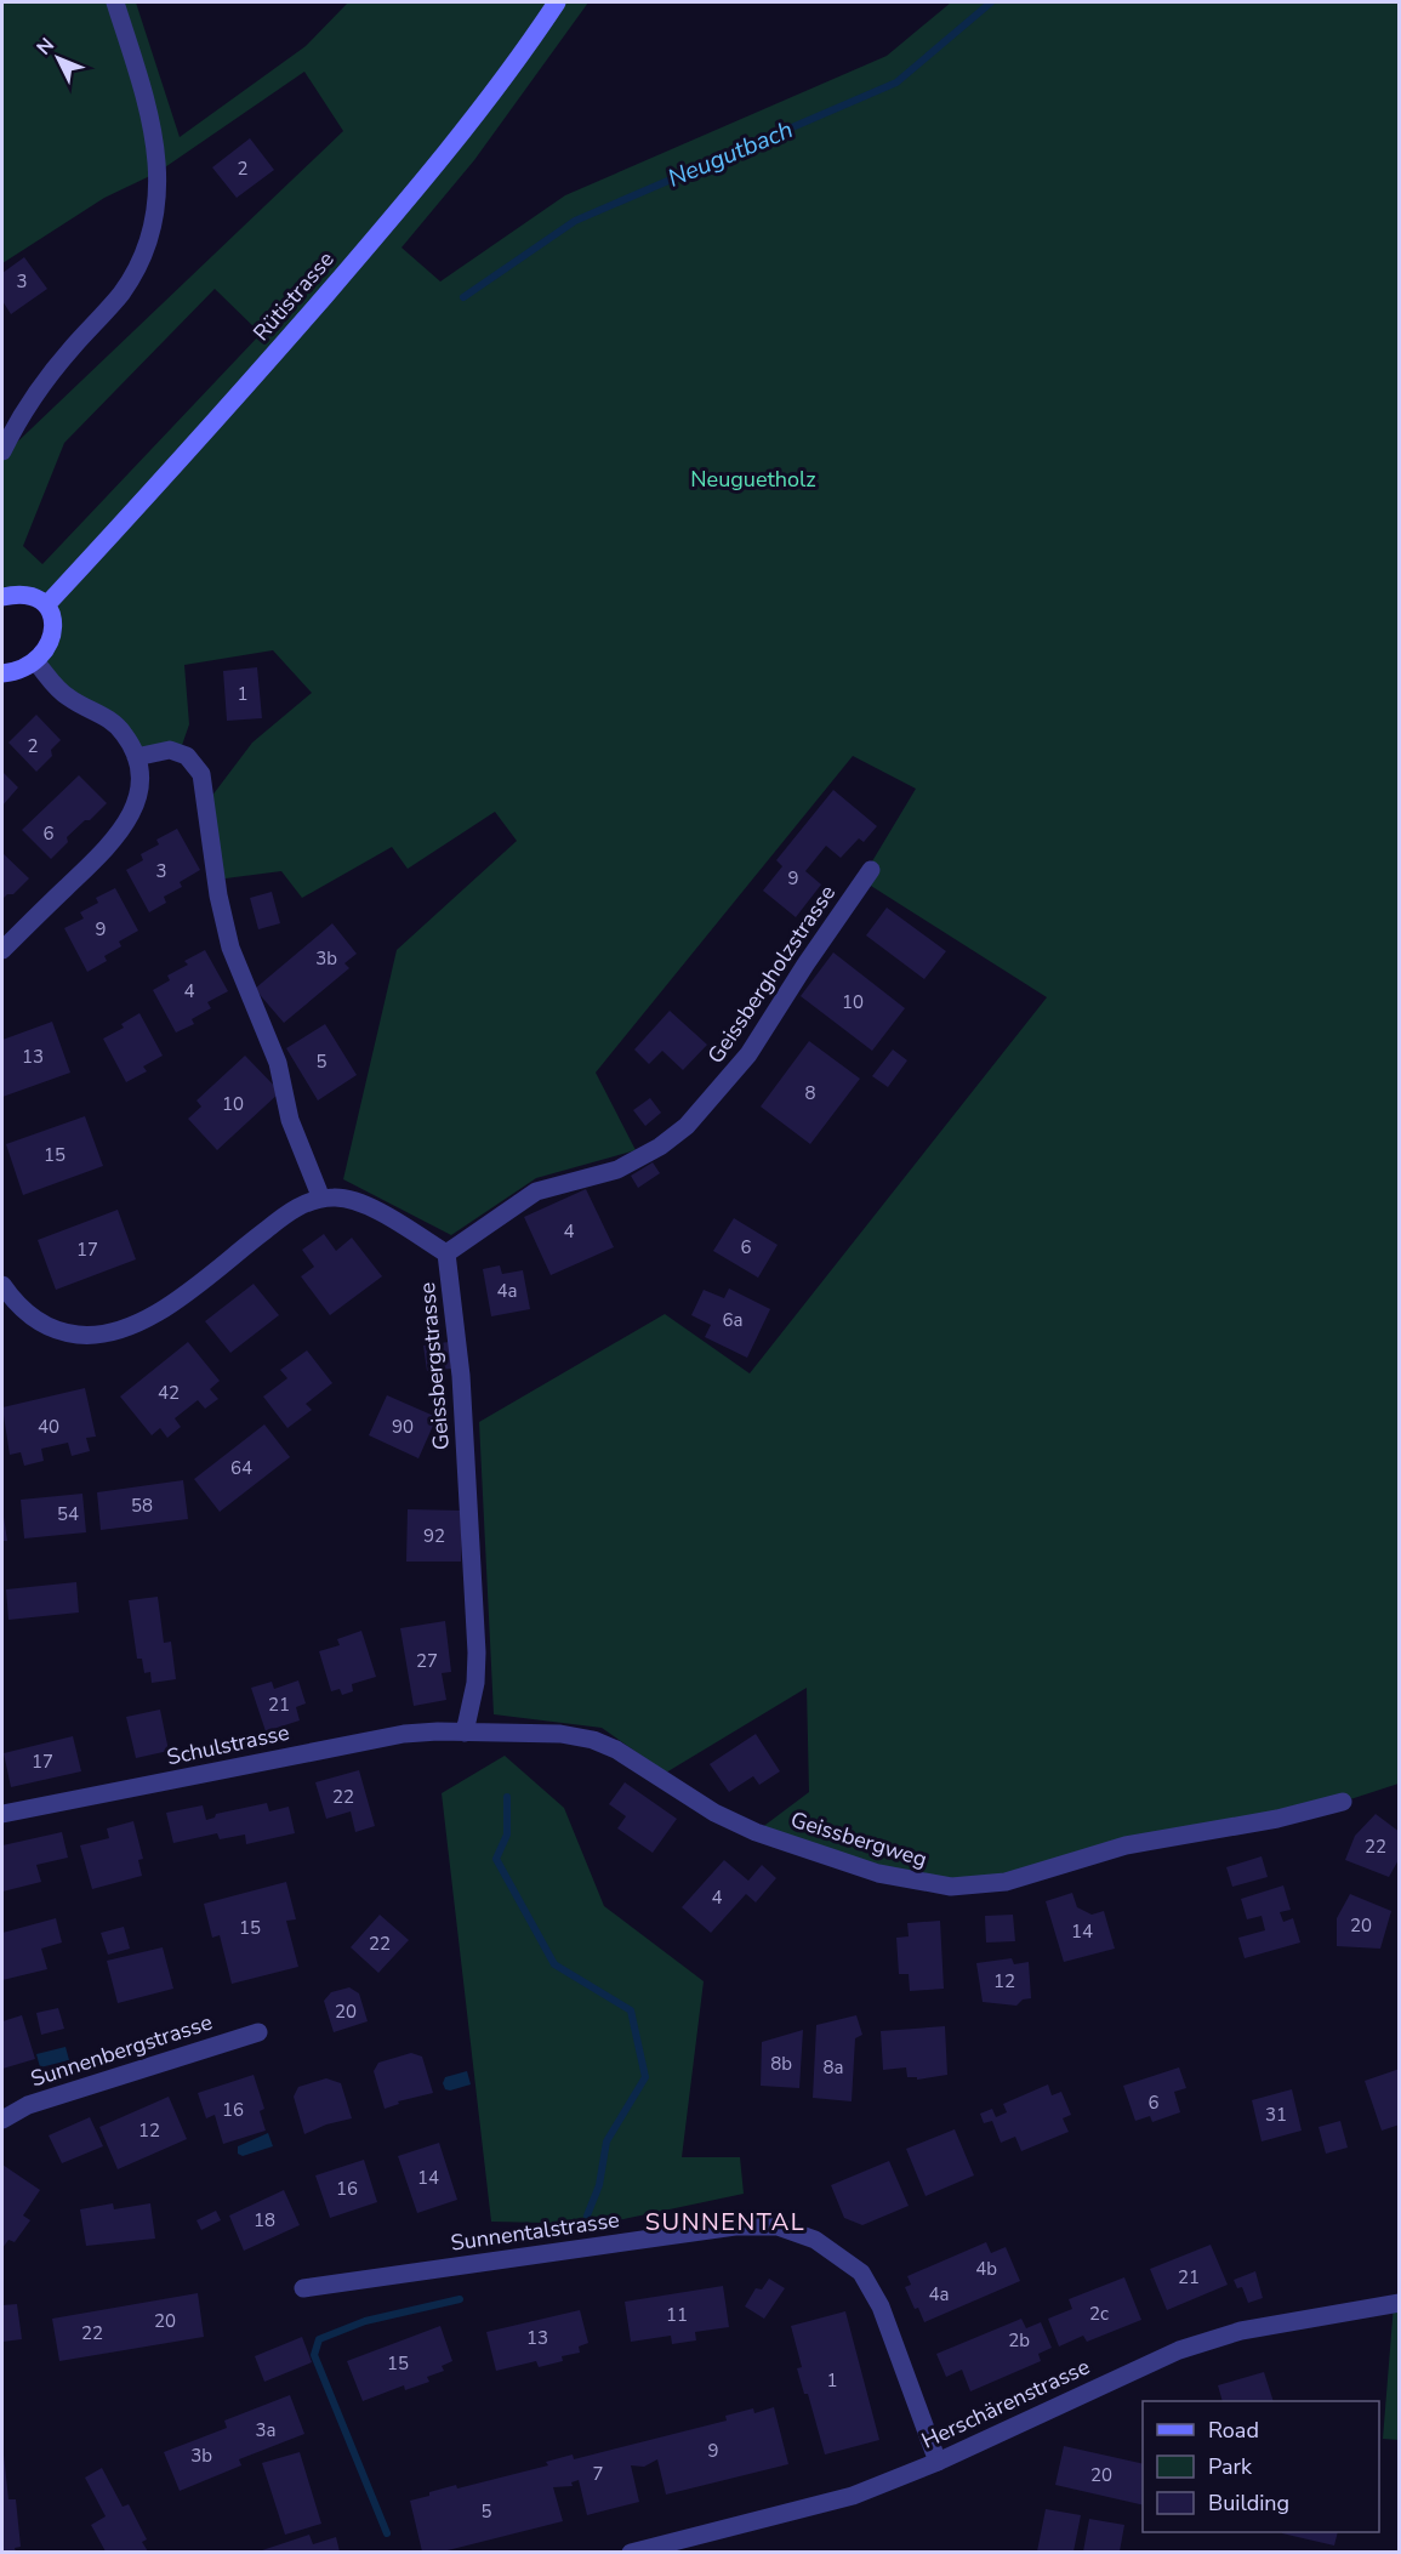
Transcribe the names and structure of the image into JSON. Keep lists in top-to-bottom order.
{
  "streets": {
    "main road": ["Rütistrasse"],
    "street": [
      "Geissbergholzstrasse",
      "Geissbergstrasse",
      "Schulstrasse",
      "Geissbergweg",
      "Sunnenbergstrasse",
      "Sunnentalstrasse",
      "Herschärenstrasse"
    ]
  },
  "crossings": [
    ["Geissbergholzstrasse", "Geissbergstrasse"],
    ["Geissbergstrasse", "Schulstrasse"],
    ["Geissbergstrasse", "Geissbergweg"],
    ["Schulstrasse", "Geissbergweg"],
    ["Sunnentalstrasse", "Herschärenstrasse"]
  ],
  "districts": ["SUNNENTAL"],
  "water": ["Neugutbach"],
  "parks": ["Neuguetholz"],
  "house_numbers": [
    "2",
    "3",
    "1",
    "2",
    "6",
    "3",
    "9",
    "9",
    "3b",
    "4",
    "10",
    "13",
    "5",
    "8",
    "10",
    "15",
    "4",
    "6",
    "17",
    "4a",
    "6a",
    "42",
    "40",
    "90",
    "64",
    "58",
    "54",
    "92",
    "27",
    "21",
    "17",
    "22",
    "22",
    "4",
    "20",
    "15",
    "14",
    "22",
    "12",
    "20",
    "8b",
    "8a",
    "6",
    "16",
    "31",
    "12",
    "14",
    "16",
    "18",
    "4b",
    "21",
    "4a",
    "2c",
    "11",
    "20",
    "22",
    "13",
    "2b",
    "15",
    "1",
    "3a",
    "9",
    "3b",
    "7",
    "20",
    "5"
  ],
  "legend": ["Road", "Park", "Building"],
  "north": "top left"
}
